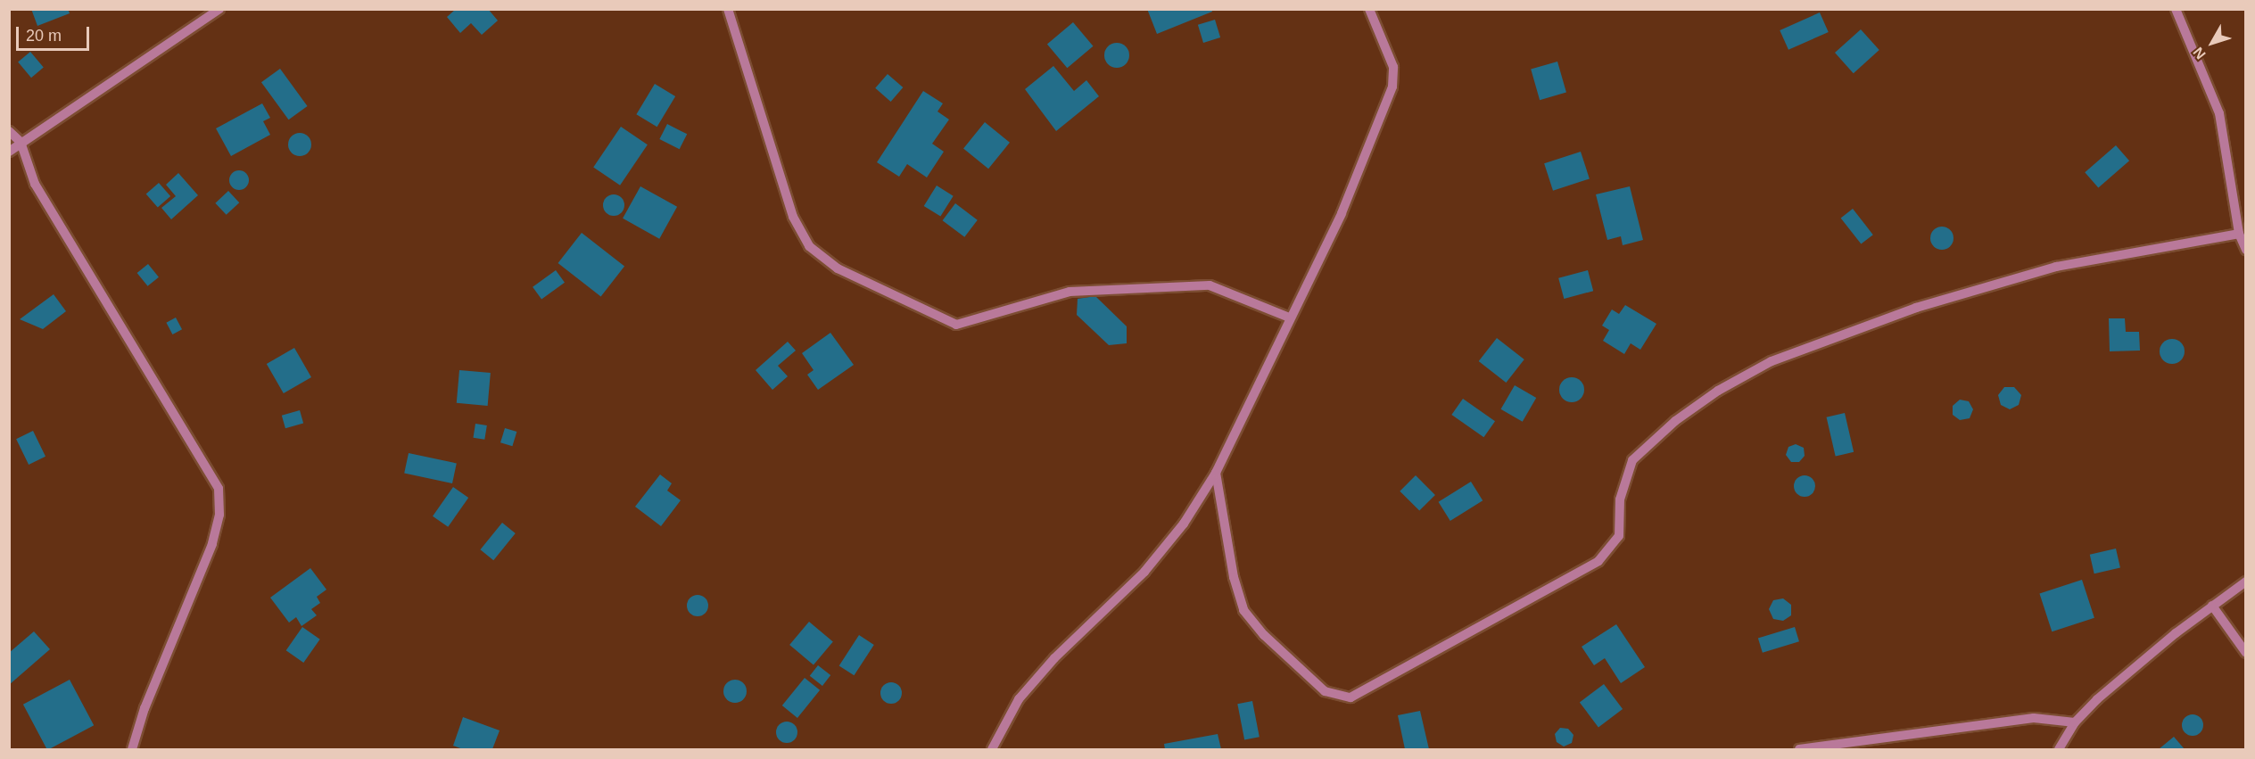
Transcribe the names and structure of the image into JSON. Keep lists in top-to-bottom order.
{
  "scale_bar": "20 m",
  "north": "bottom left"
}
